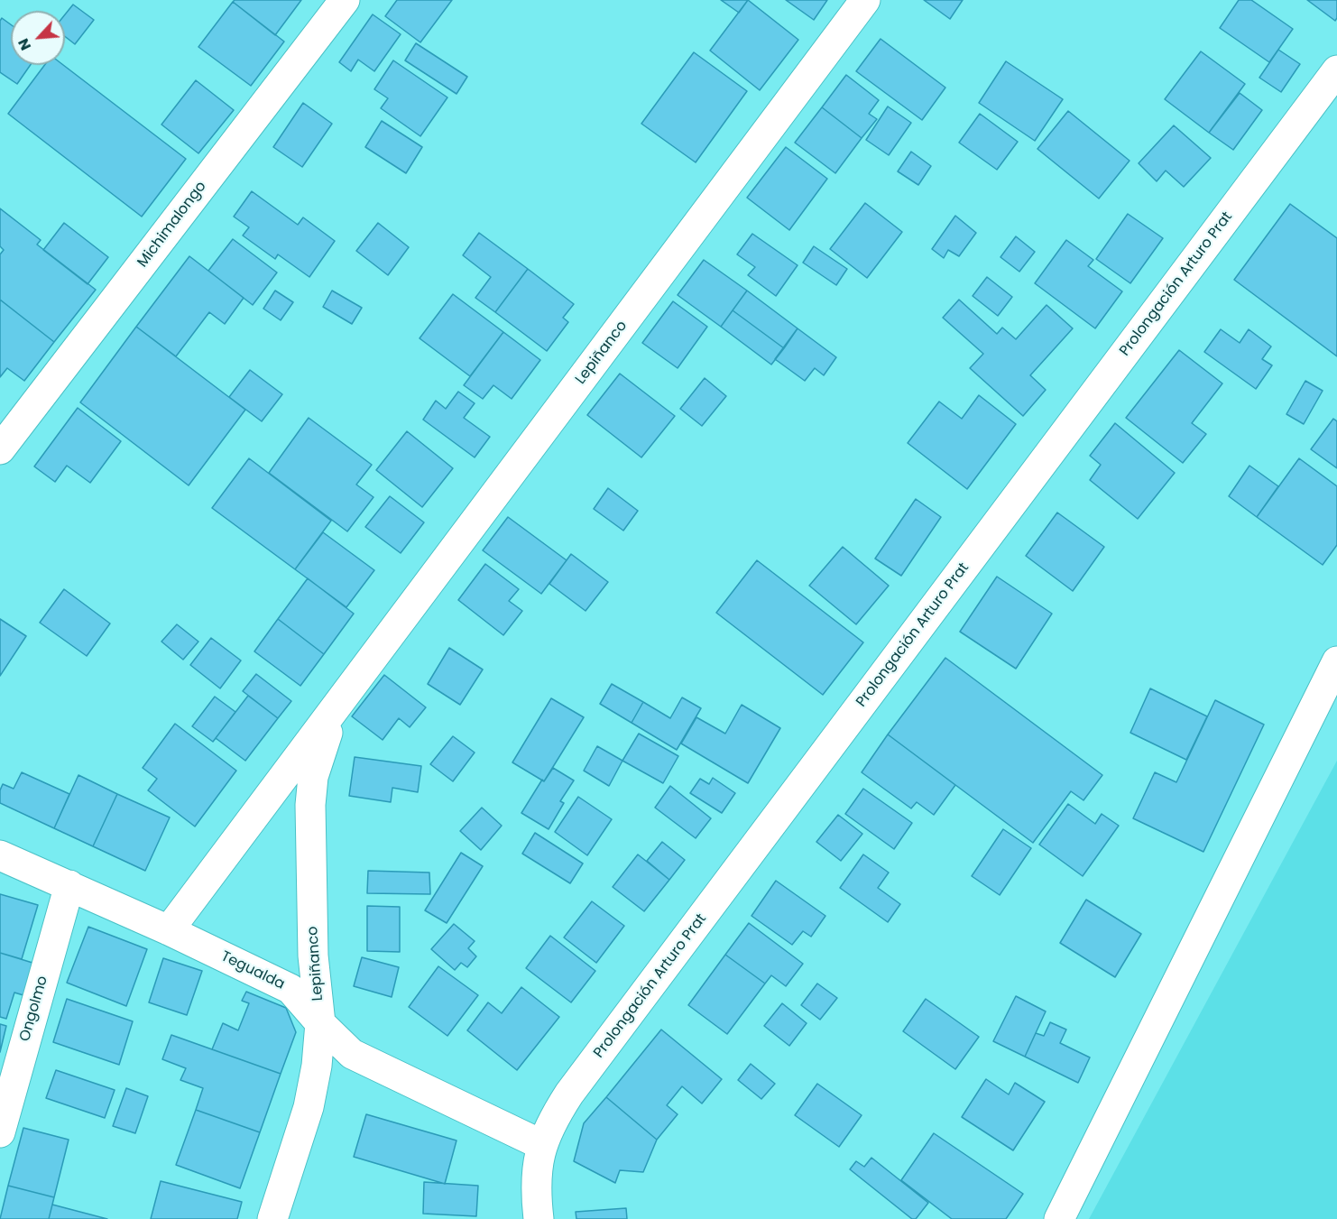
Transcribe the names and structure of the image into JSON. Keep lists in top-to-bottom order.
{
  "streets": {
    "street": [
      "Michimalongo",
      "Prolongación Arturo Prat",
      "Lepiñanco",
      "Tegualda",
      "Ongolmo"
    ]
  },
  "crossings": [
    ["Prolongación Arturo Prat", "Tegualda"],
    ["Lepiñanco", "Tegualda"],
    ["Tegualda", "Ongolmo"]
  ],
  "north": "bottom left"
}
